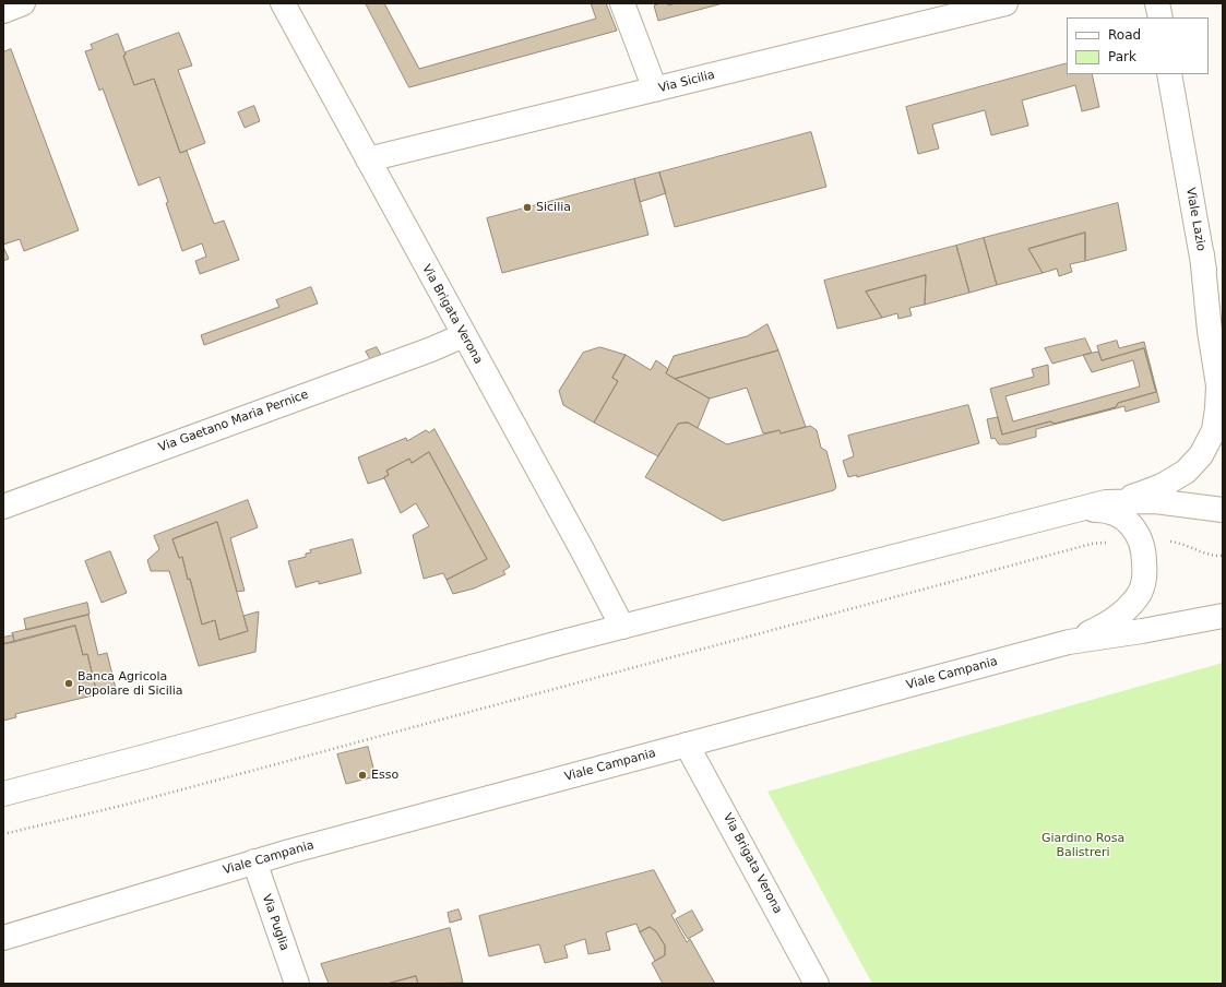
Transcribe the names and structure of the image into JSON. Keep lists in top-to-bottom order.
{
  "streets": {
    "street": [
      "Via Sicilia",
      "Viale Lazio",
      "Via Brigata Verona",
      "Via Gaetano Maria Pernice",
      "Viale Campania",
      "Via Puglia"
    ]
  },
  "crossings": [
    ["Via Sicilia", "Via Brigata Verona"],
    ["Via Brigata Verona", "Via Gaetano Maria Pernice"],
    ["Via Brigata Verona", "Viale Campania"],
    ["Viale Campania", "Via Puglia"]
  ],
  "parks": ["Giardino Rosa Balistreri"],
  "places": ["Sicilia", "Banca Agricola Popolare di Sicilia", "Esso"],
  "legend": ["Road", "Park"]
}
